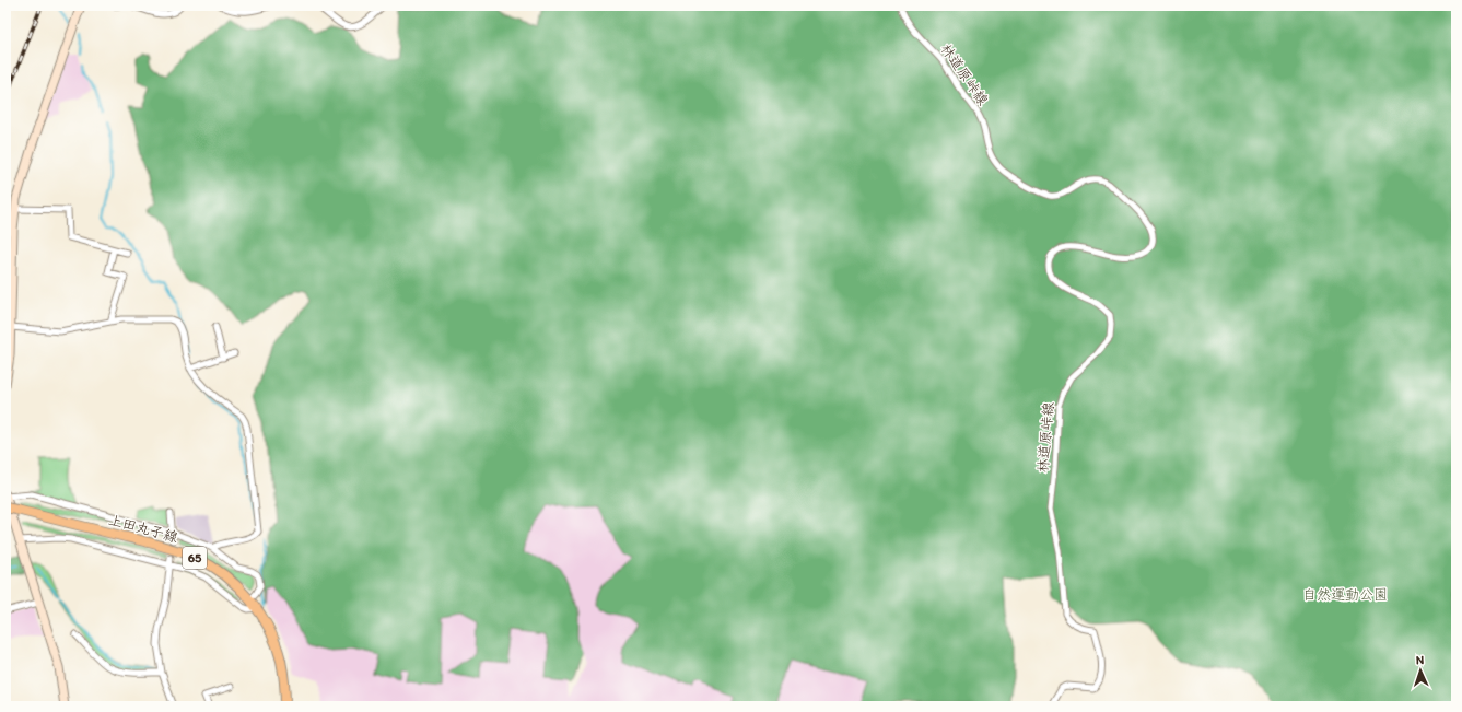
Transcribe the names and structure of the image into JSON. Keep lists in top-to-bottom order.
{
  "streets": {
    "main road": ["上田丸子線", "65"],
    "street": ["林道原峠線"]
  },
  "parks": ["自然運動公園"],
  "north": "top"
}
